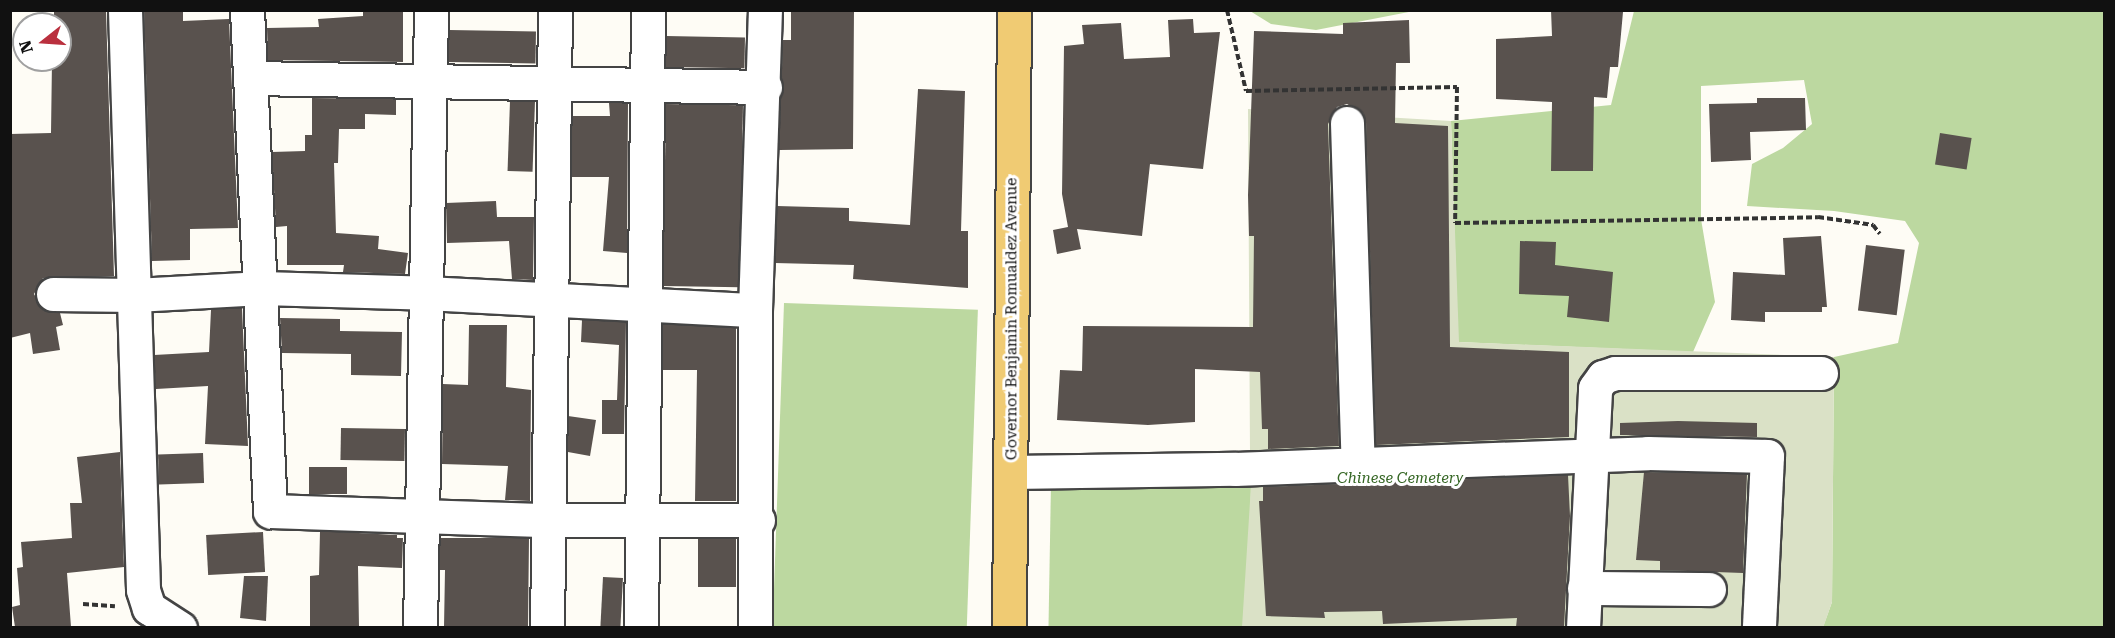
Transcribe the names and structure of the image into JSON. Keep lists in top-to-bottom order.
{
  "streets": {
    "main road": ["Governor Benjamin Romualdez Avenue"]
  },
  "parks": ["Chinese Cemetery"],
  "north": "left"
}
